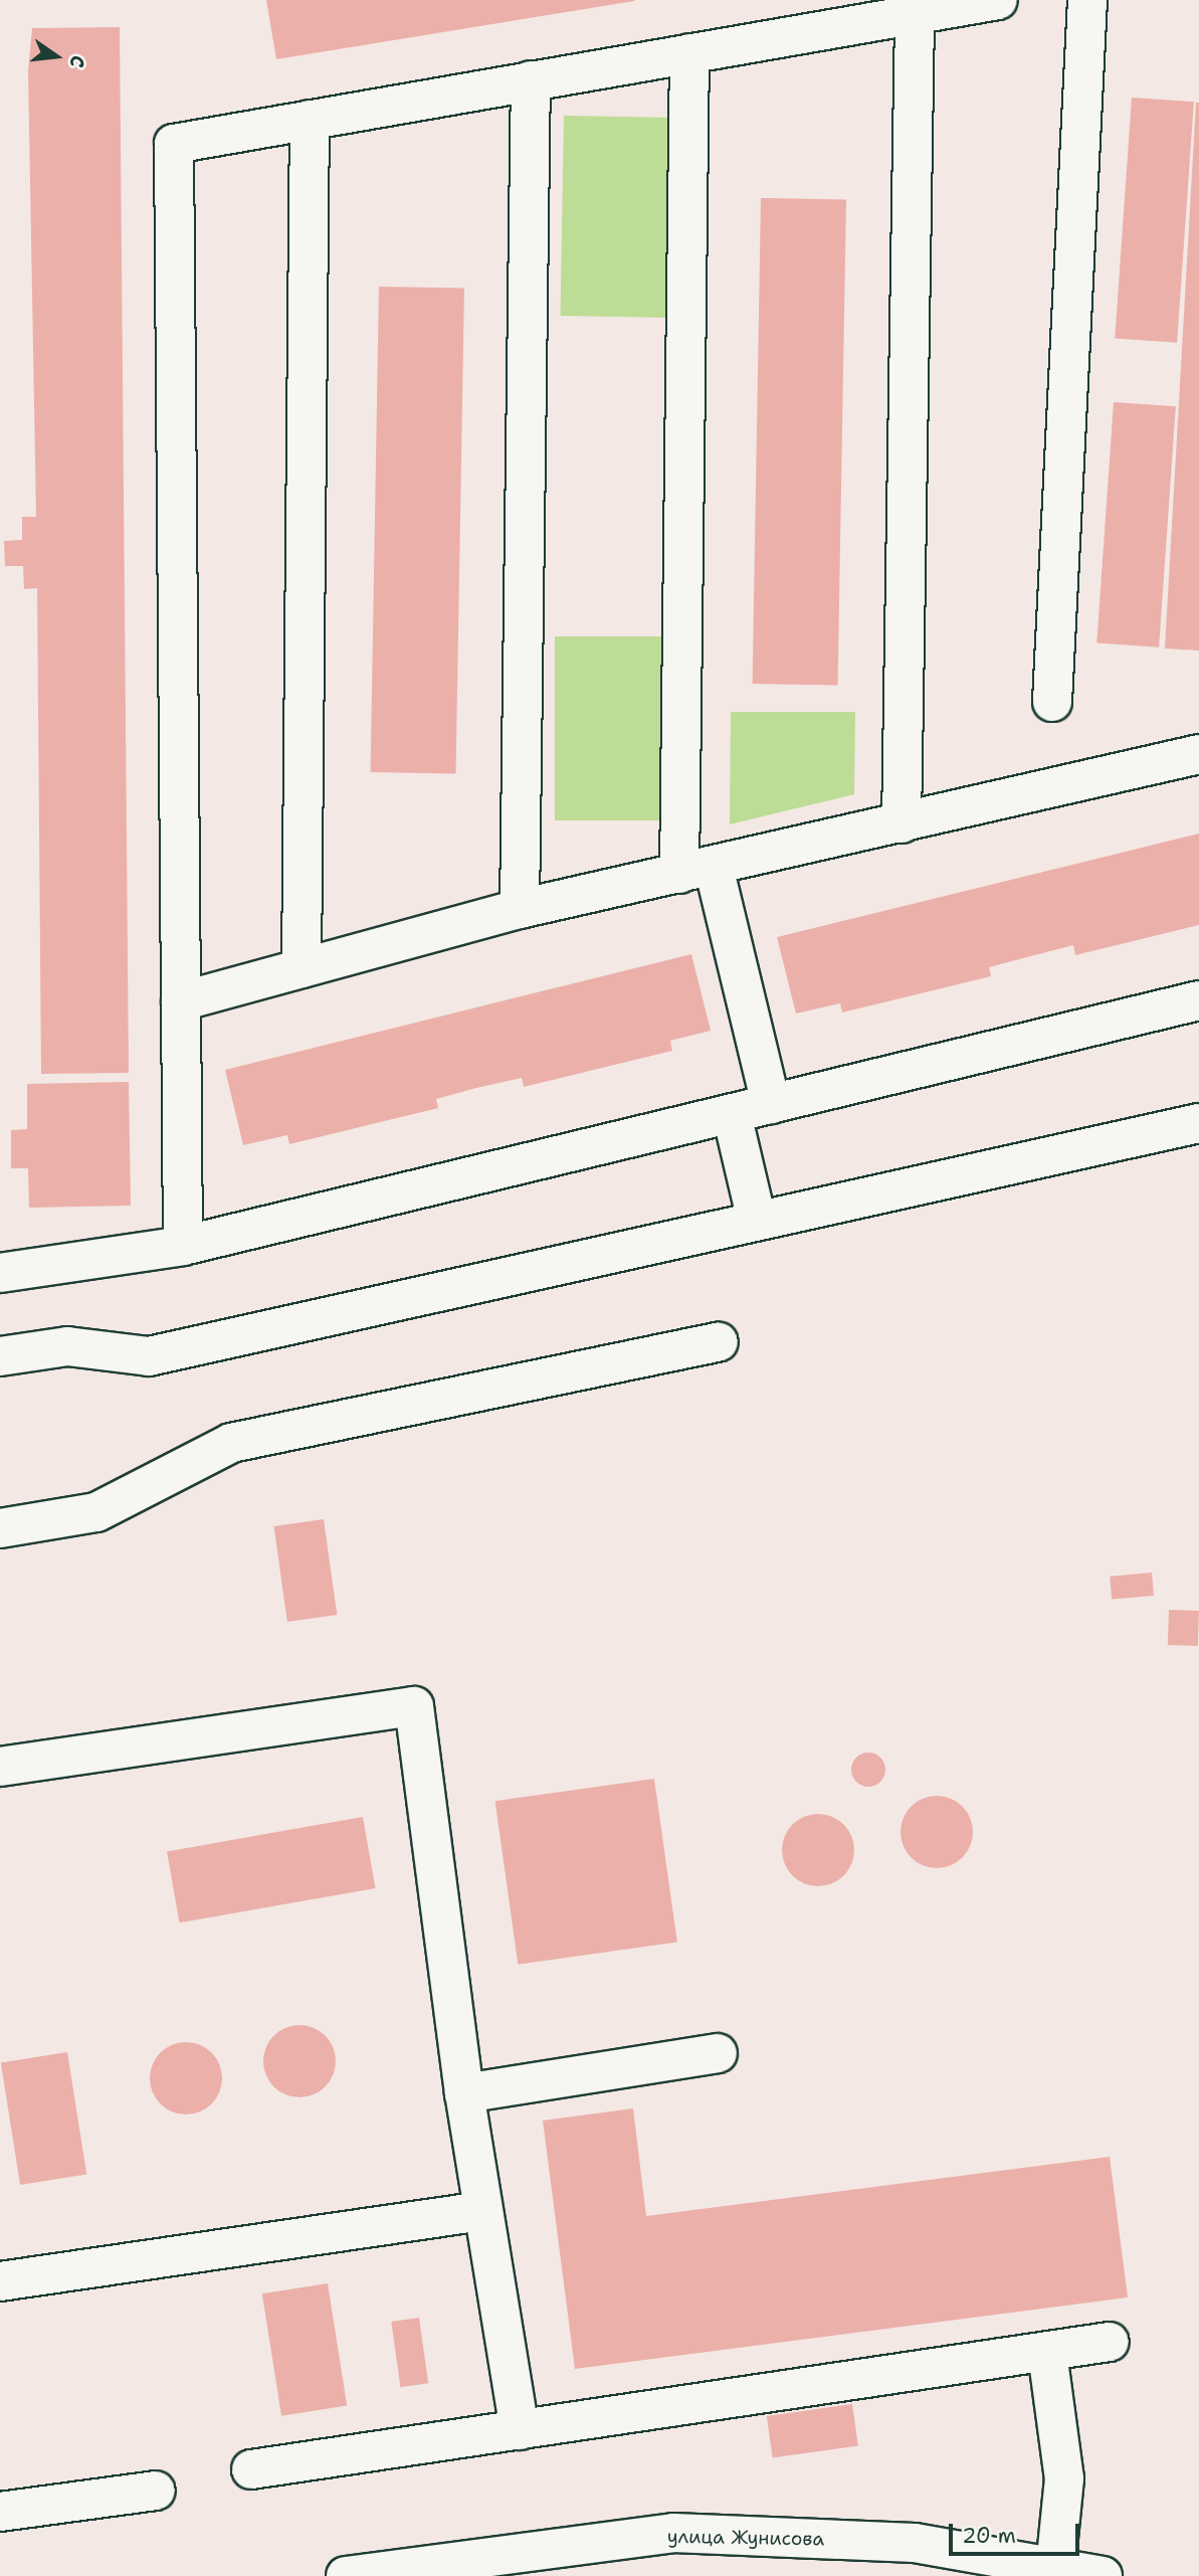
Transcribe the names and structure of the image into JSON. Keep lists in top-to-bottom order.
{
  "streets": {
    "street": ["улица Жунисова"]
  },
  "scale_bar": "20 m",
  "north": "right"
}
